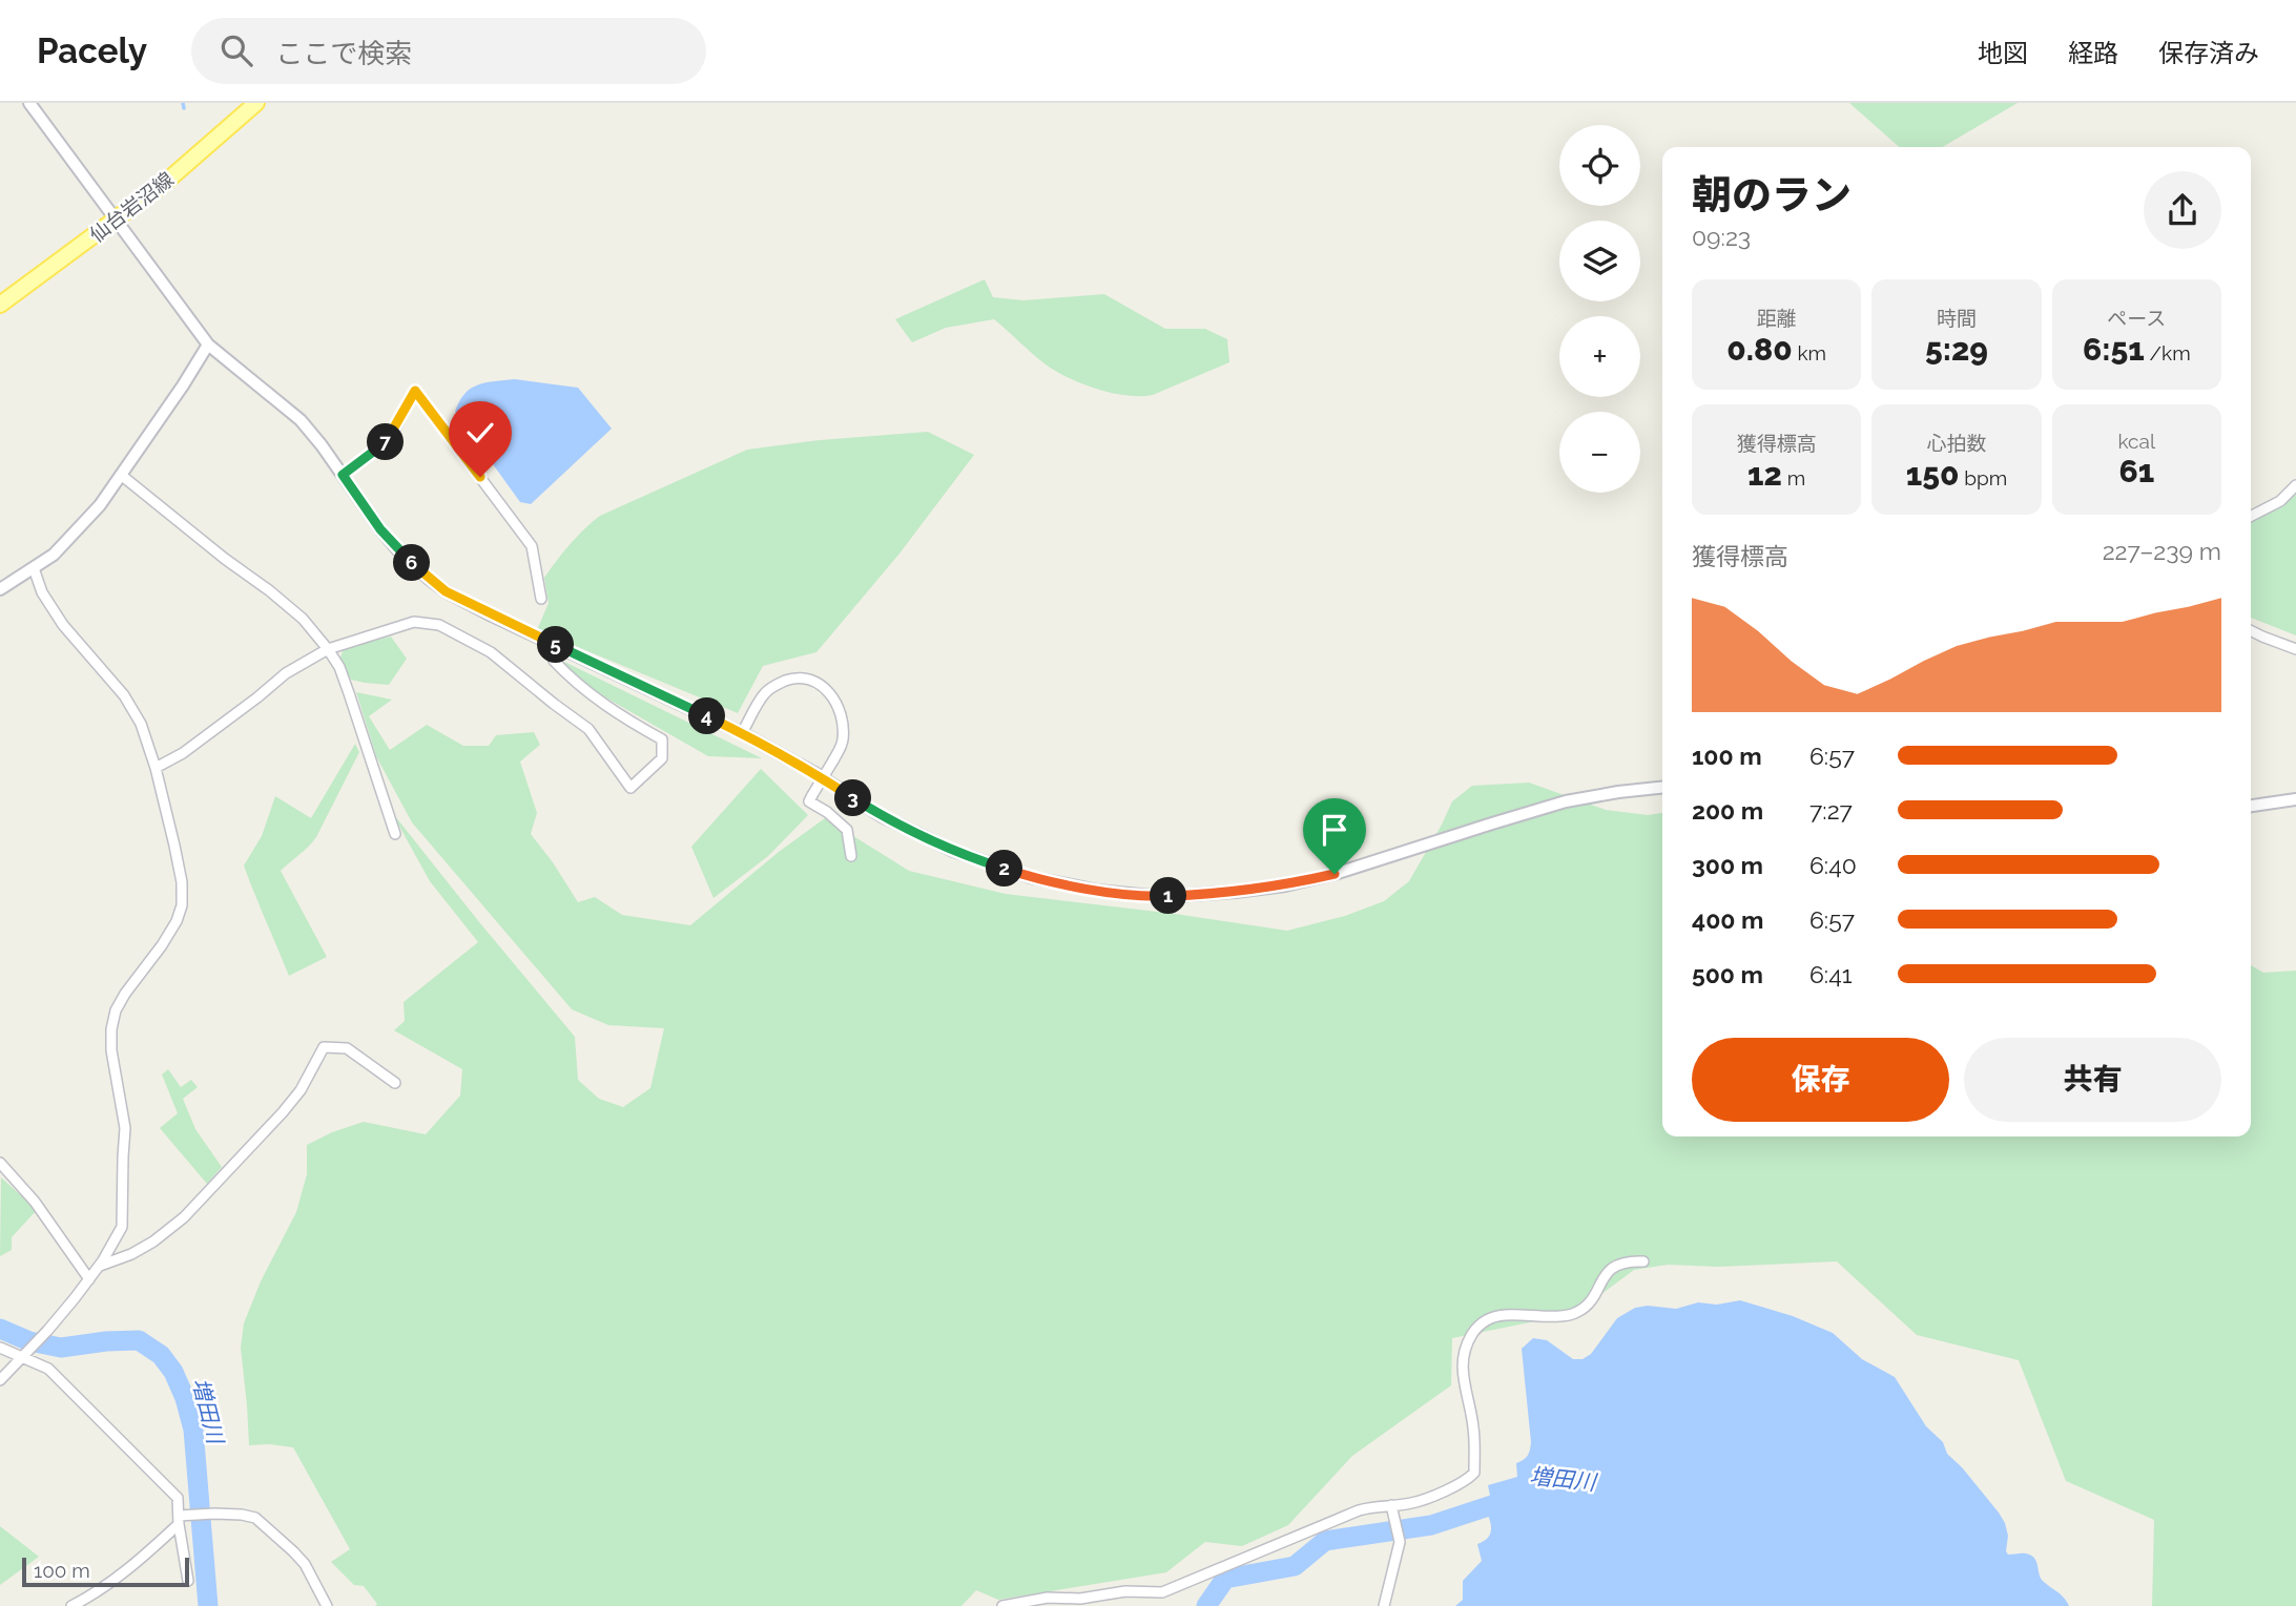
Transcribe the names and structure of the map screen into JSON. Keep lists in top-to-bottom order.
{
  "streets": {
    "main road": ["仙台岩沼線"]
  },
  "water": ["増田川"],
  "scale_bar": "100 m",
  "page": {
    "header": "Pacely",
    "search": "ここで検索",
    "nav": ["地図", "経路", "保存済み"],
    "map_buttons": ["+", "−"],
    "heading": ["朝のラン", "09:23"],
    "stats": [
      ["距離", "0.80 km"],
      ["時間", "5:29"],
      ["ペース", "6:51 /km"],
      ["獲得標高", "12 m"],
      ["心拍数", "150 bpm"],
      ["kcal", "61"]
    ],
    "pins": [
      "7",
      "6",
      "5",
      "4",
      "3",
      "2",
      "1"
    ],
    "chart": ["獲得標高", "227–239 m"],
    "list": [
      {
        "name": "100 m",
        "note": "6:57"
      },
      {
        "name": "200 m",
        "note": "7:27"
      },
      {
        "name": "300 m",
        "note": "6:40"
      },
      {
        "name": "400 m",
        "note": "6:57"
      },
      {
        "name": "500 m",
        "note": "6:41"
      }
    ],
    "buttons": ["保存", "共有"],
    "scale": "100 m"
  }
}
